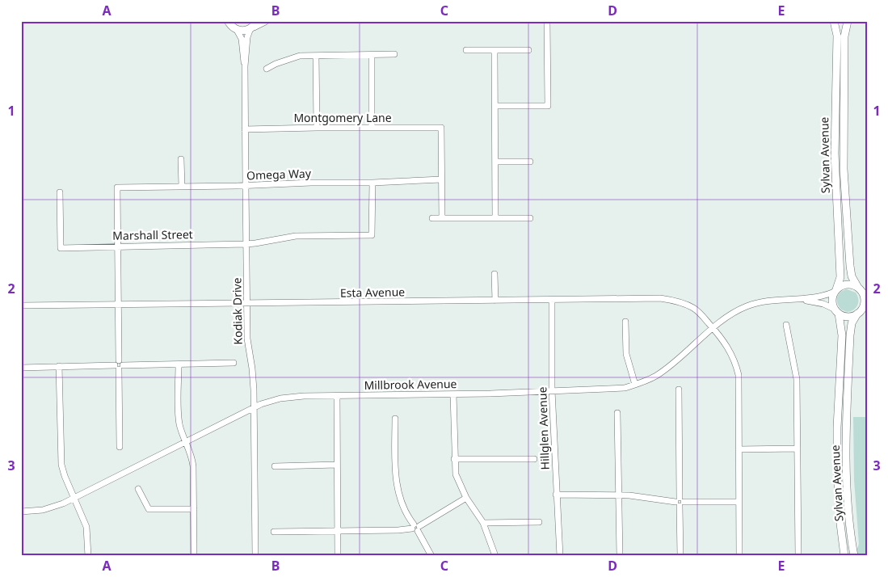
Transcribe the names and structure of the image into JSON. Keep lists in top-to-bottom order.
{
  "streets": {
    "main road": ["Sylvan Avenue"],
    "street": [
      "Montgomery Lane",
      "Omega Way",
      "Marshall Street",
      "Esta Avenue",
      "Kodiak Drive",
      "Millbrook Avenue",
      "Hillglen Avenue"
    ]
  },
  "crossings": [
    ["Montgomery Lane", "Omega Way"],
    ["Montgomery Lane", "Kodiak Drive"],
    ["Sylvan Avenue", "Millbrook Avenue"],
    ["Omega Way", "Marshall Street"],
    ["Omega Way", "Kodiak Drive"],
    ["Marshall Street", "Kodiak Drive"],
    ["Esta Avenue", "Kodiak Drive"],
    ["Esta Avenue", "Millbrook Avenue"],
    ["Esta Avenue", "Hillglen Avenue"],
    ["Kodiak Drive", "Millbrook Avenue"],
    ["Millbrook Avenue", "Hillglen Avenue"]
  ],
  "grid": {
    "columns": [
      "A",
      "B",
      "C",
      "D",
      "E"
    ],
    "rows": ["1", "2", "3"]
  }
}
